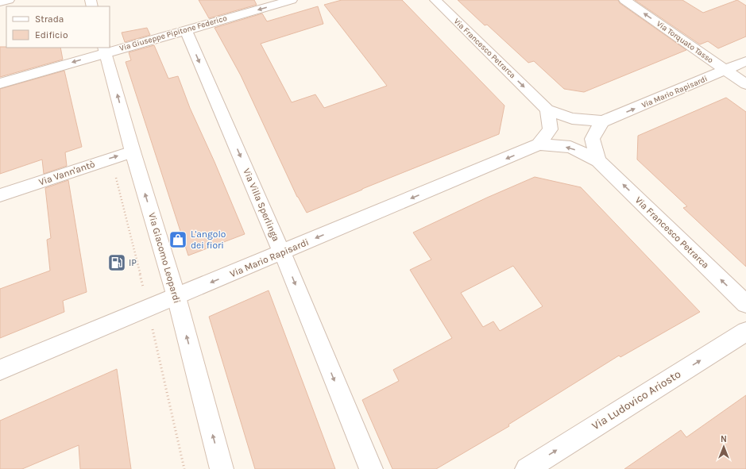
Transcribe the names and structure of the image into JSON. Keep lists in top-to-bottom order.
{
  "streets": {
    "street": [
      "Via Giuseppe Pipitone Federico",
      "Via Torquato Tasso",
      "Via Francesco Petrarca",
      "Via Mario Rapisardi",
      "Via Vann'antò",
      "Via Villa Sperlinga",
      "Via Giacomo Leopardi",
      "Via Ludovico Ariosto"
    ]
  },
  "crossings": [
    ["Via Giuseppe Pipitone Federico", "Via Villa Sperlinga"],
    ["Via Giuseppe Pipitone Federico", "Via Giacomo Leopardi"],
    ["Via Torquato Tasso", "Via Mario Rapisardi"],
    ["Via Mario Rapisardi", "Via Villa Sperlinga"],
    ["Via Mario Rapisardi", "Via Giacomo Leopardi"],
    ["Via Vann'antò", "Via Giacomo Leopardi"]
  ],
  "one_way": [
    "Via Giuseppe Pipitone Federico",
    "Via Villa Sperlinga",
    "Via Giacomo Leopardi",
    "Via Ludovico Ariosto"
  ],
  "places": {
    "shop": ["L'angolo dei fiori"],
    "fuel station": ["IP"]
  },
  "legend": ["Strada", "Edificio"],
  "north": "top"
}
